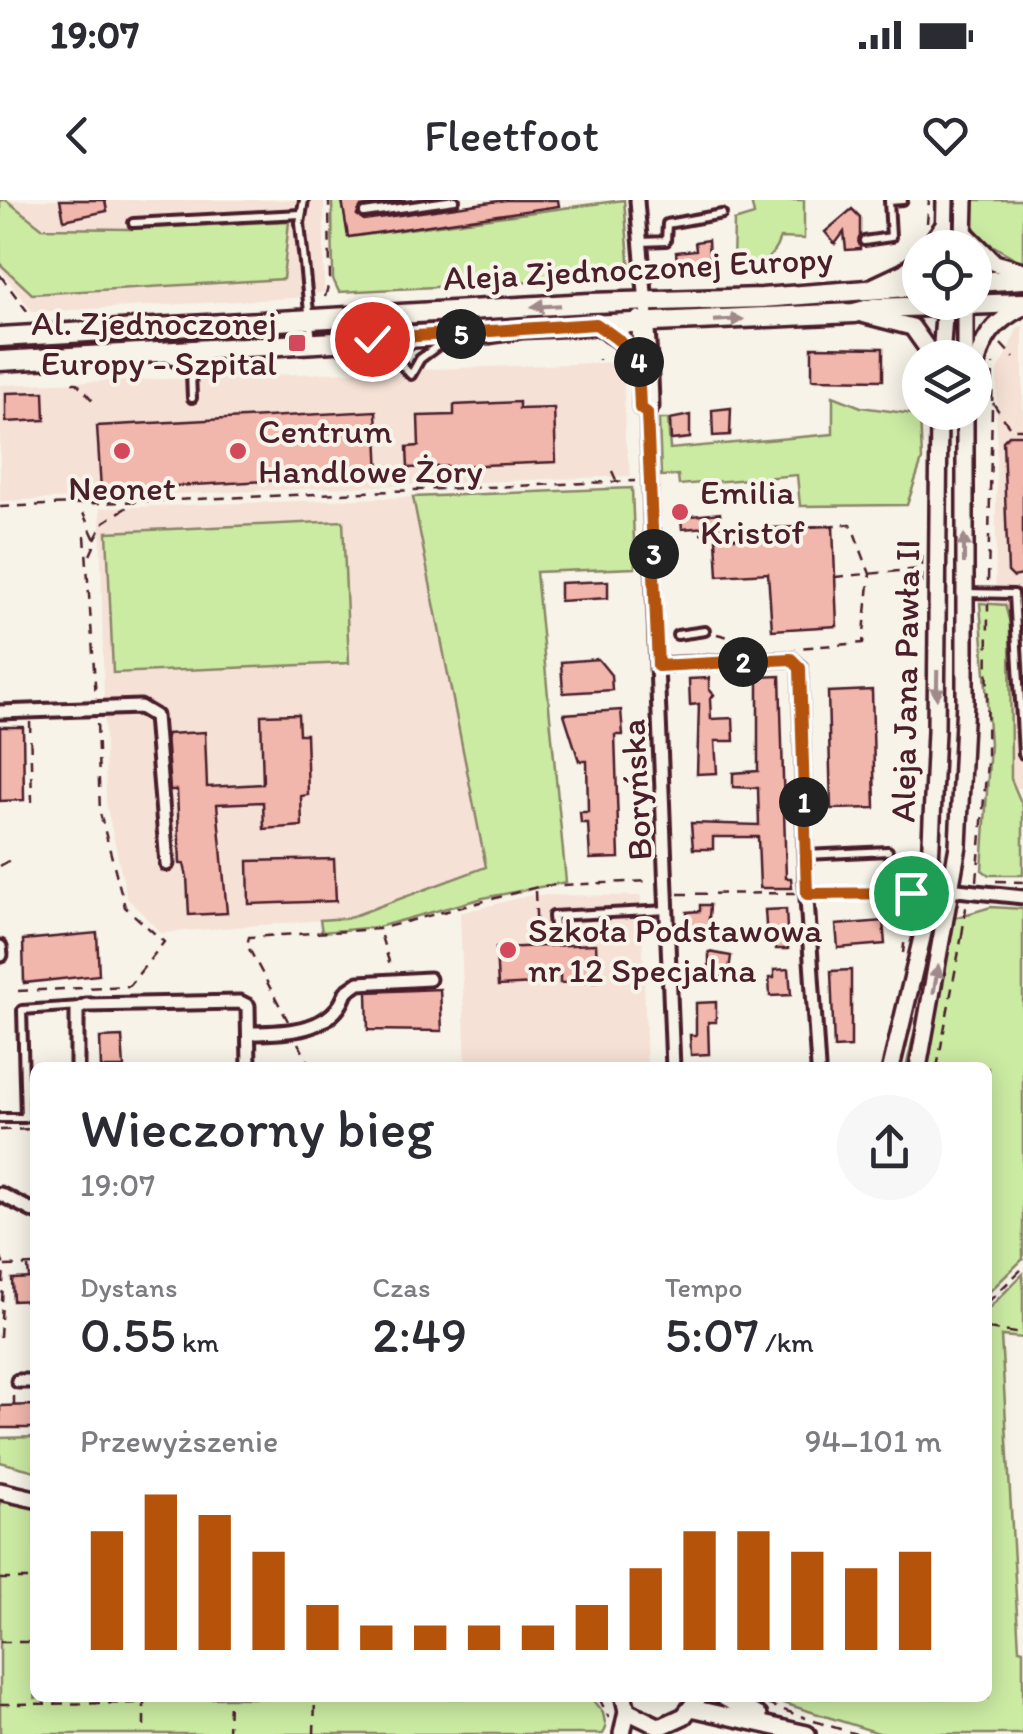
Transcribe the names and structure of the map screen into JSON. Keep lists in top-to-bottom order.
{
  "streets": {
    "main road": ["Aleja Zjednoczonej Europy"],
    "street": ["Aleja Jana Pawła II", "Boryńska"]
  },
  "places": {
    "transit": ["Al. Zjednoczonej Europy - Szpital"],
    "other": [
      "Neonet",
      "Centrum Handlowe Żory",
      "Emilia Kristof",
      "Szkoła Podstawowa nr 12 Specjalna"
    ]
  },
  "page": {
    "status": "19:07",
    "header": "Fleetfoot",
    "pins": [
      "5",
      "4",
      "3",
      "2",
      "1"
    ],
    "heading": ["Wieczorny bieg", "19:07"],
    "stats": [
      ["Dystans", "0.55 km"],
      ["Czas", "2:49"],
      ["Tempo", "5:07 /km"]
    ],
    "chart": ["Przewyższenie", "94–101 m"]
  }
}
